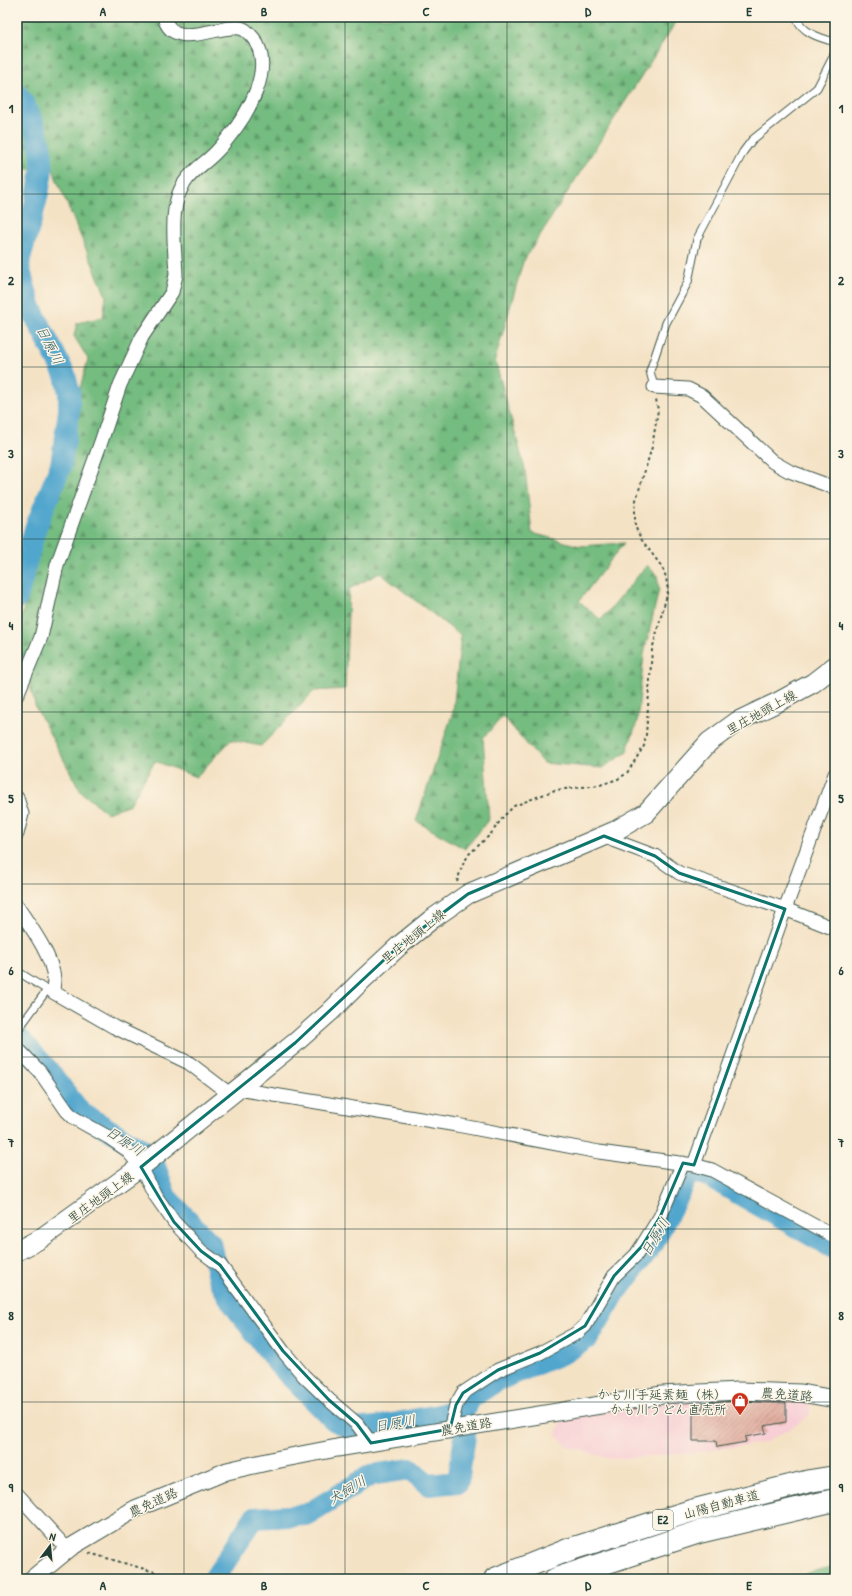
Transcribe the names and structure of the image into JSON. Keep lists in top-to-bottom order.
{
  "streets": {
    "highway": ["山陽自動車道", "E2"],
    "main road": ["里庄地頭上線"],
    "street": ["農免道路"]
  },
  "water": ["日原川", "犬飼川"],
  "places": {
    "shop": ["かも川手延素麺（株） かも川うどん直売所"]
  },
  "north": "top",
  "grid": {
    "columns": [
      "A",
      "B",
      "C",
      "D",
      "E"
    ],
    "rows": [
      "1",
      "2",
      "3",
      "4",
      "5",
      "6",
      "7",
      "8",
      "9"
    ]
  }
}
